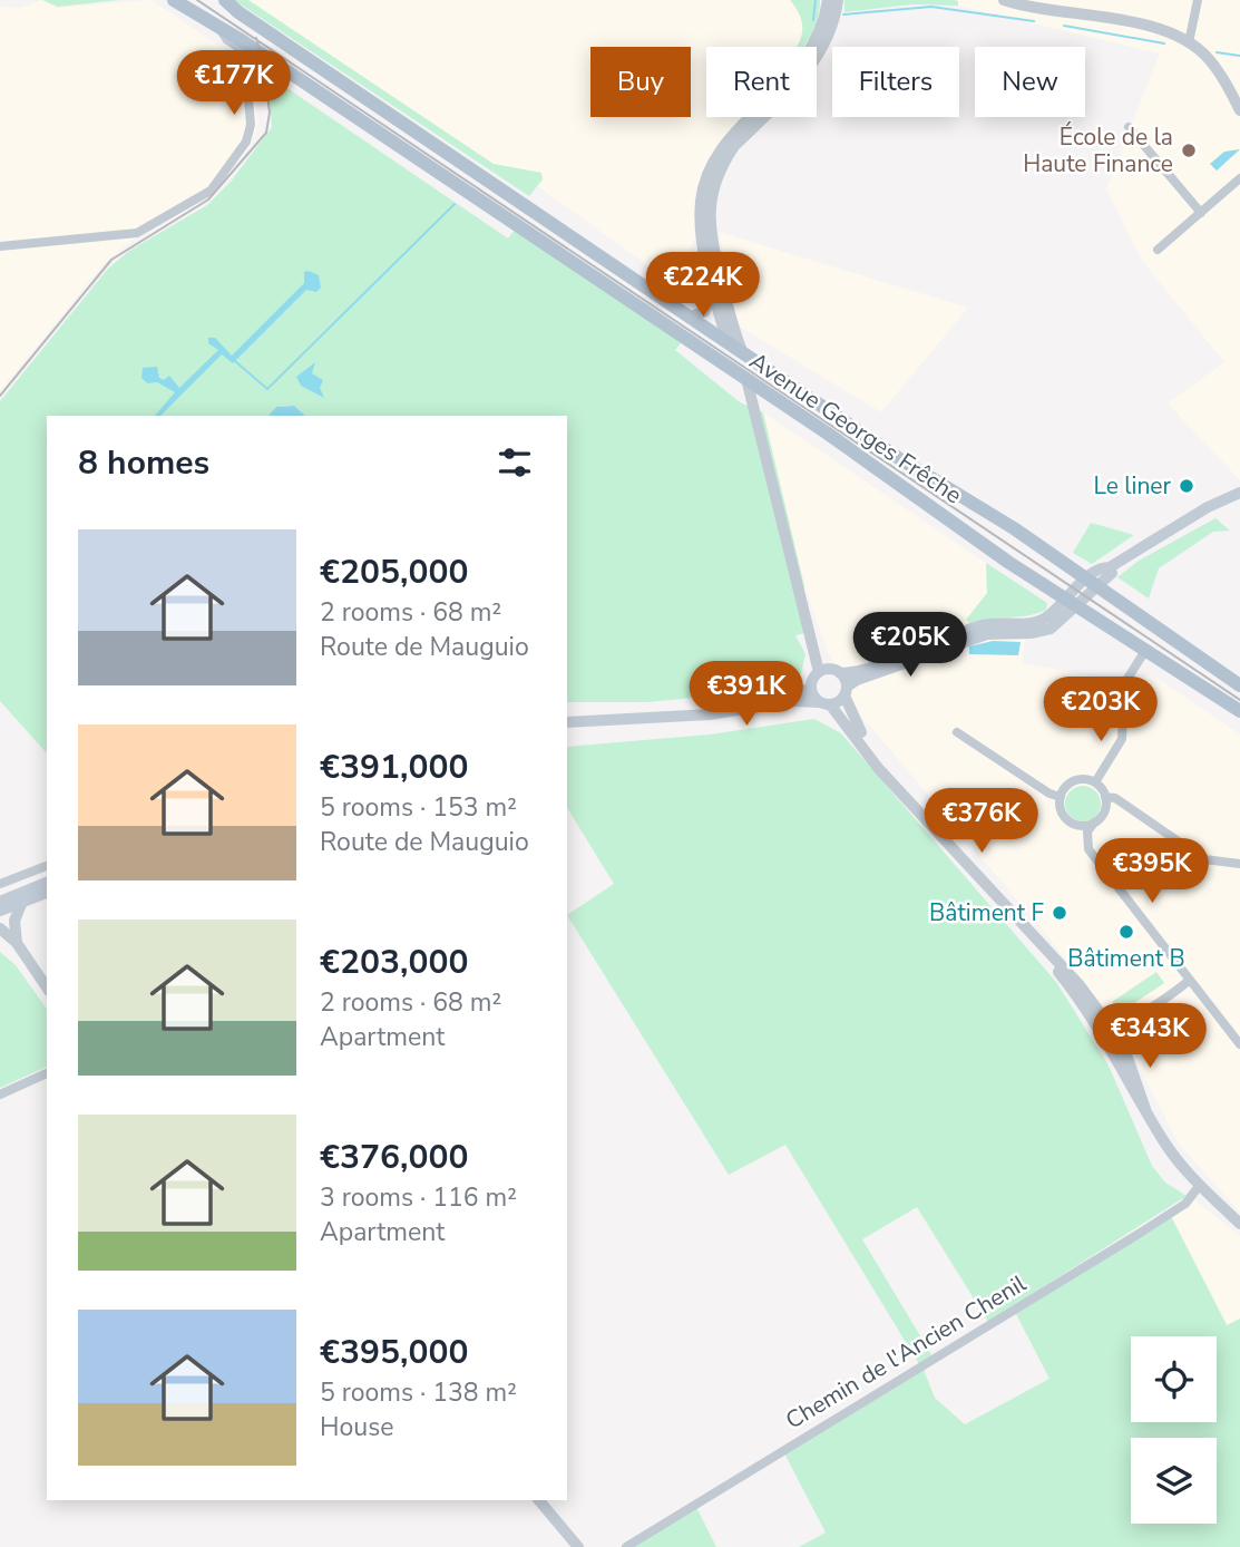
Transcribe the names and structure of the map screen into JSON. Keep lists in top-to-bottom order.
{
  "streets": {
    "main road": ["Avenue Georges Frêche"],
    "street": ["Chemin de l'Ancien Chenil"]
  },
  "places": [
    "École de la Haute Finance",
    "Le liner",
    "Bâtiment F",
    "Bâtiment B"
  ],
  "page": {
    "chip": [
      "Buy",
      "Rent",
      "Filters",
      "New"
    ],
    "price": [
      "€177K",
      "€224K",
      "€205K",
      "€391K",
      "€203K",
      "€376K",
      "€395K",
      "€343K"
    ],
    "heading": "8 homes",
    "list": [
      {
        "name": "€205,000",
        "note": "2 rooms · 68 m² · Route de Mauguio"
      },
      {
        "name": "€391,000",
        "note": "5 rooms · 153 m² · Route de Mauguio"
      },
      {
        "name": "€203,000",
        "note": "2 rooms · 68 m² · Apartment"
      },
      {
        "name": "€376,000",
        "note": "3 rooms · 116 m² · Apartment"
      },
      {
        "name": "€395,000",
        "note": "5 rooms · 138 m² · House"
      }
    ]
  }
}
